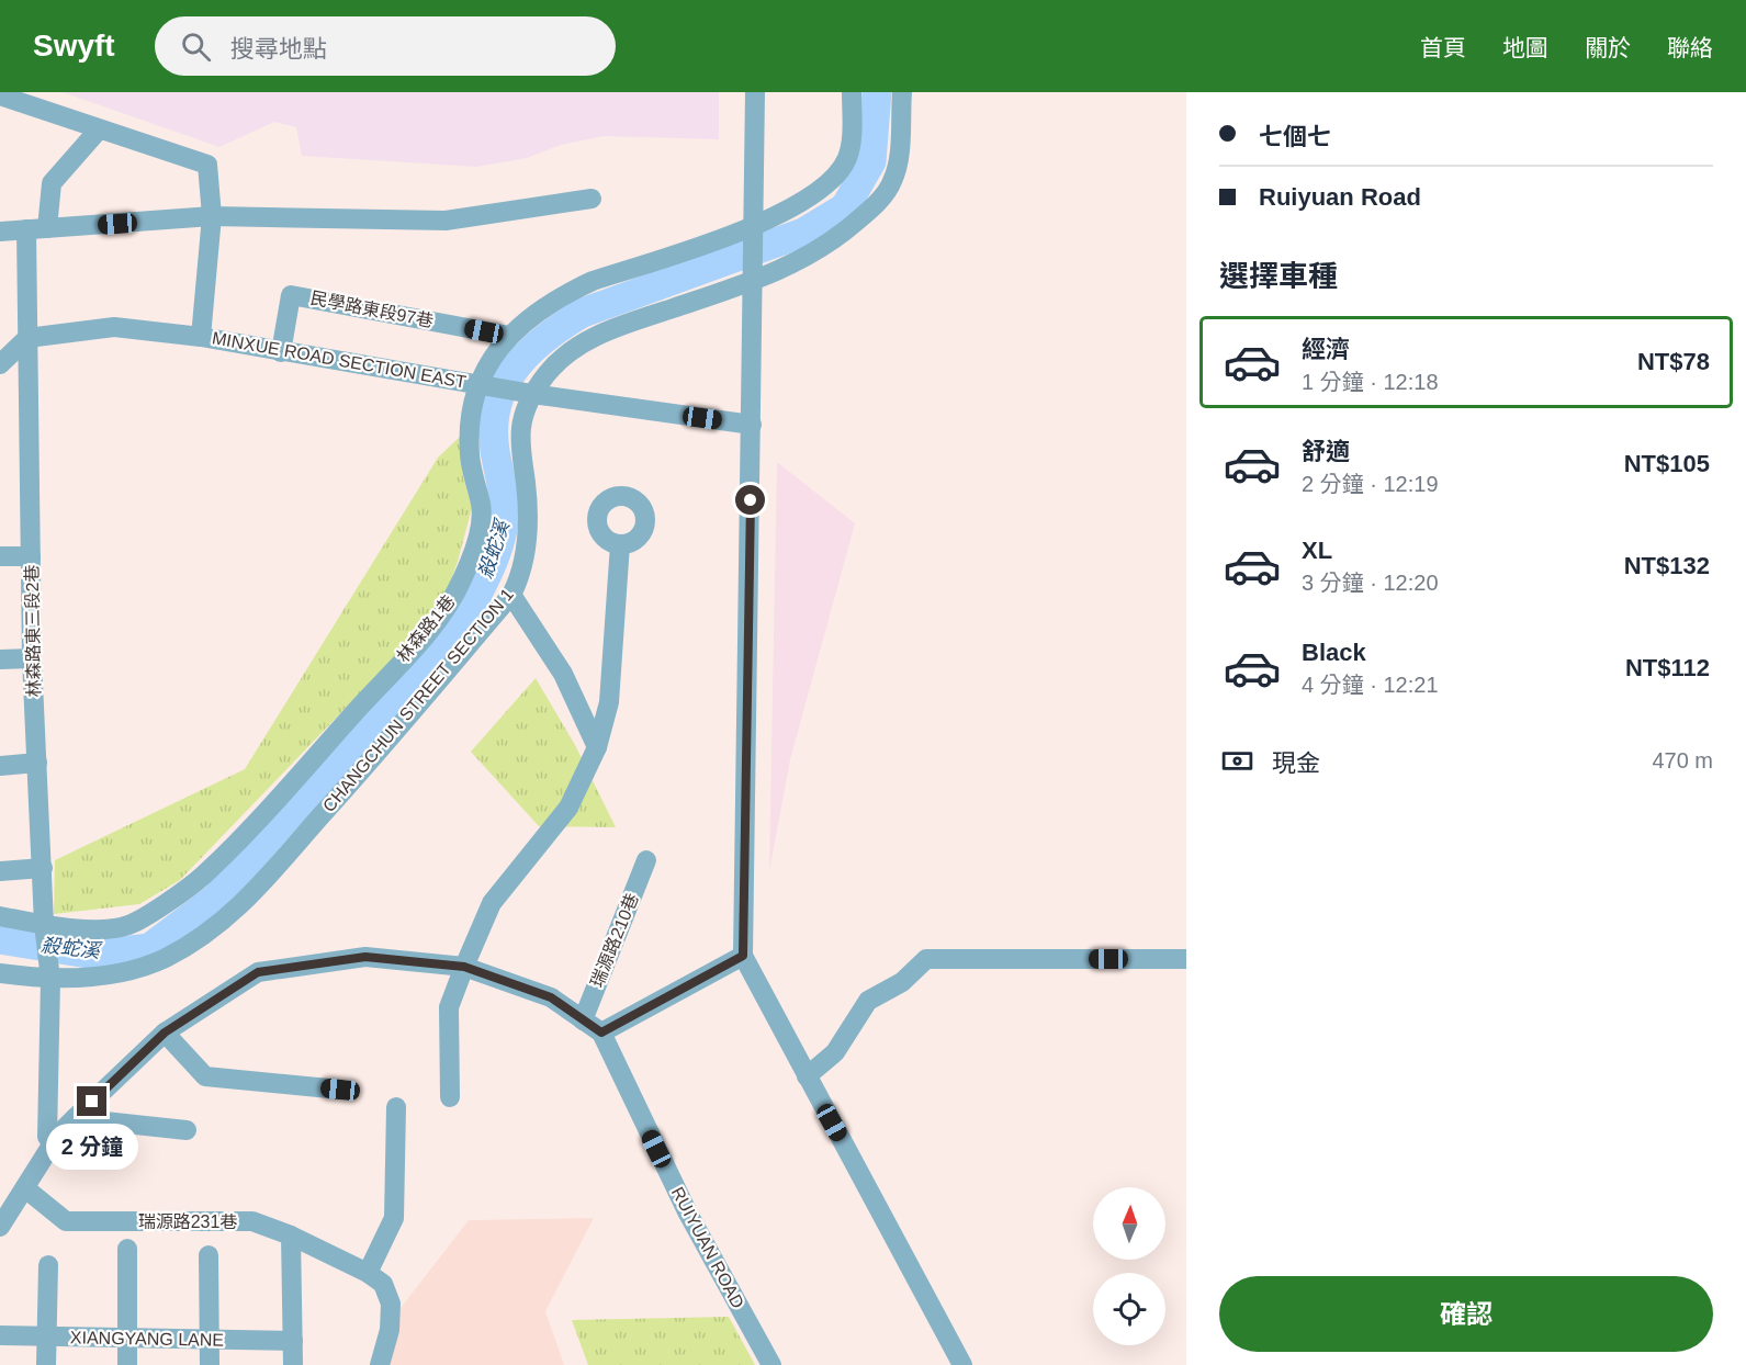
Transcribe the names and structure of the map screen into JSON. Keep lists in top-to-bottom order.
{
  "streets": {
    "street": [
      "民學路東段97巷",
      "MINXUE ROAD SECTION EAST",
      "林森路1巷",
      "林森路東三段2巷",
      "CHANGCHUN STREET SECTION 1",
      "瑞源路210巷",
      "瑞源路231巷",
      "RUIYUAN ROAD",
      "XIANGYANG LANE"
    ]
  },
  "crossings": [
    ["民學路東段97巷", "MINXUE ROAD SECTION EAST"],
    ["民學路東段97巷", "林森路1巷"],
    ["MINXUE ROAD SECTION EAST", "林森路1巷"],
    ["MINXUE ROAD SECTION EAST", "林森路東三段2巷"],
    ["MINXUE ROAD SECTION EAST", "CHANGCHUN STREET SECTION 1"],
    ["林森路1巷", "林森路東三段2巷"],
    ["林森路東三段2巷", "CHANGCHUN STREET SECTION 1"]
  ],
  "water": ["殺蛇溪"],
  "north": "top",
  "page": {
    "header": "Swyft",
    "search": "搜尋地點",
    "nav": [
      "首頁",
      "地圖",
      "關於",
      "聯絡"
    ],
    "banner": ["七個七", "Ruiyuan Road"],
    "heading": "選擇車種",
    "list": [
      {
        "name": "經濟",
        "note": "1 分鐘 · 12:18",
        "value": "NT$78"
      },
      {
        "name": "舒適",
        "note": "2 分鐘 · 12:19",
        "value": "NT$105"
      },
      {
        "name": "XL",
        "note": "3 分鐘 · 12:20",
        "value": "NT$132"
      },
      {
        "name": "Black",
        "note": "4 分鐘 · 12:21",
        "value": "NT$112"
      }
    ],
    "pay": ["現金", "470 m"],
    "bubble": "2 分鐘",
    "buttons": "確認"
  }
}
